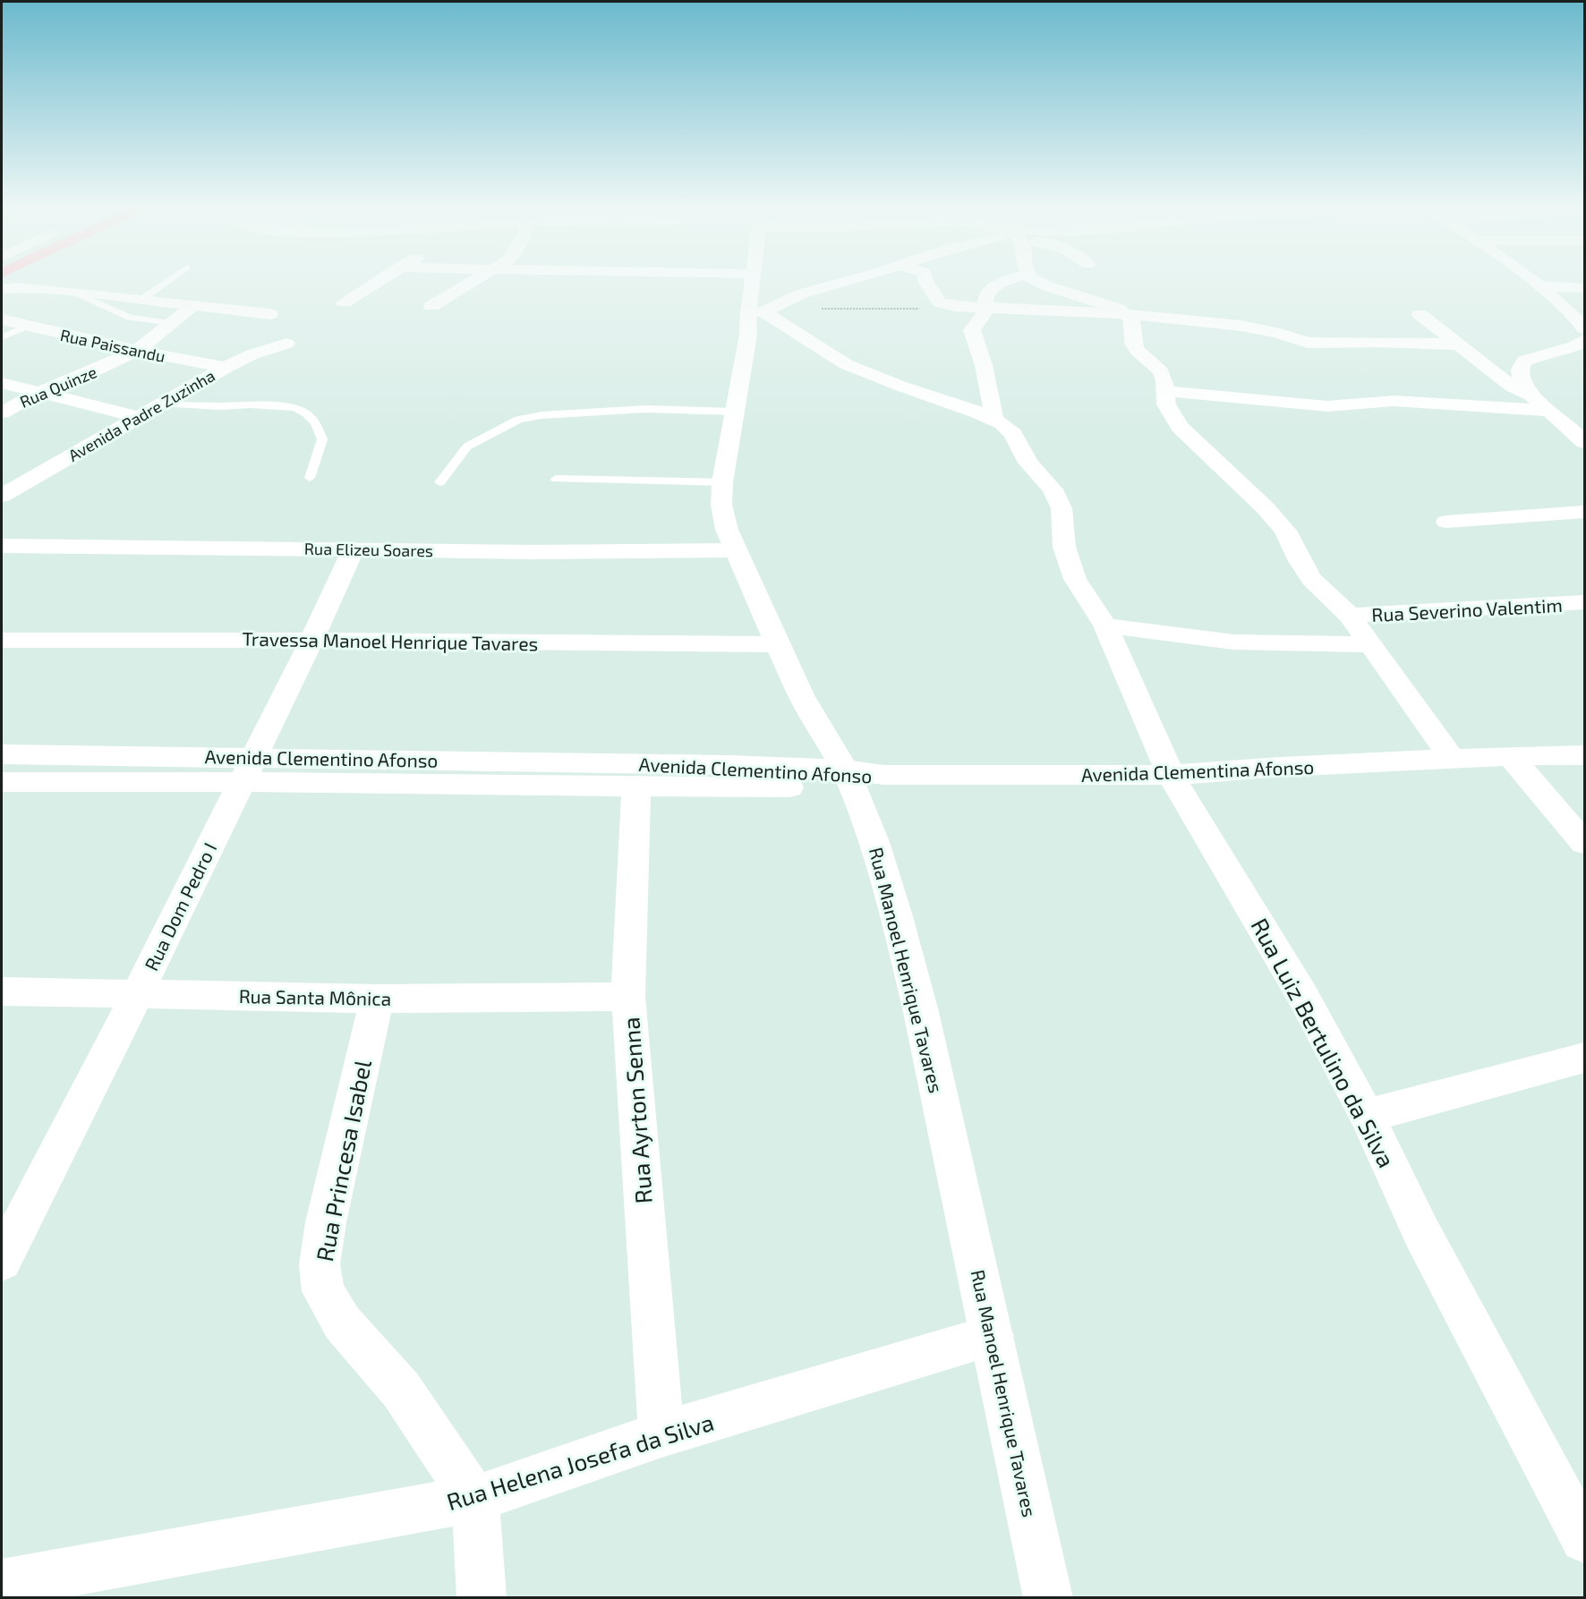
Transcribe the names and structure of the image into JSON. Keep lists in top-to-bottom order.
{
  "streets": {
    "street": [
      "Rua Paissandu",
      "Rua Quinze",
      "Avenida Padre Zuzinha",
      "Rua Elizeu Soares",
      "Rua Severino Valentim",
      "Travessa Manoel Henrique Tavares",
      "Avenida Clementino Afonso",
      "Avenida Clementina Afonso",
      "Rua Dom Pedro I",
      "Rua Manoel Henrique Tavares",
      "Rua Santa Mônica",
      "Rua Luiz Bertulino da Silva",
      "Rua Ayrton Senna",
      "Rua Princesa Isabel",
      "Rua Helena Josefa da Silva"
    ]
  },
  "crossings": [
    ["Rua Paissandu", "Rua Quinze"],
    ["Rua Paissandu", "Avenida Padre Zuzinha"],
    ["Rua Elizeu Soares", "Rua Dom Pedro I"],
    ["Rua Elizeu Soares", "Rua Manoel Henrique Tavares"],
    ["Travessa Manoel Henrique Tavares", "Rua Dom Pedro I"],
    ["Travessa Manoel Henrique Tavares", "Rua Manoel Henrique Tavares"],
    ["Avenida Clementino Afonso", "Avenida Clementina Afonso"],
    ["Avenida Clementino Afonso", "Rua Dom Pedro I"],
    ["Avenida Clementino Afonso", "Rua Manoel Henrique Tavares"],
    ["Avenida Clementino Afonso", "Rua Ayrton Senna"],
    ["Avenida Clementina Afonso", "Rua Luiz Bertulino da Silva"],
    ["Rua Dom Pedro I", "Rua Santa Mônica"],
    ["Rua Manoel Henrique Tavares", "Rua Helena Josefa da Silva"],
    ["Rua Santa Mônica", "Rua Ayrton Senna"],
    ["Rua Santa Mônica", "Rua Princesa Isabel"],
    ["Rua Ayrton Senna", "Rua Helena Josefa da Silva"],
    ["Rua Princesa Isabel", "Rua Helena Josefa da Silva"]
  ]
}
